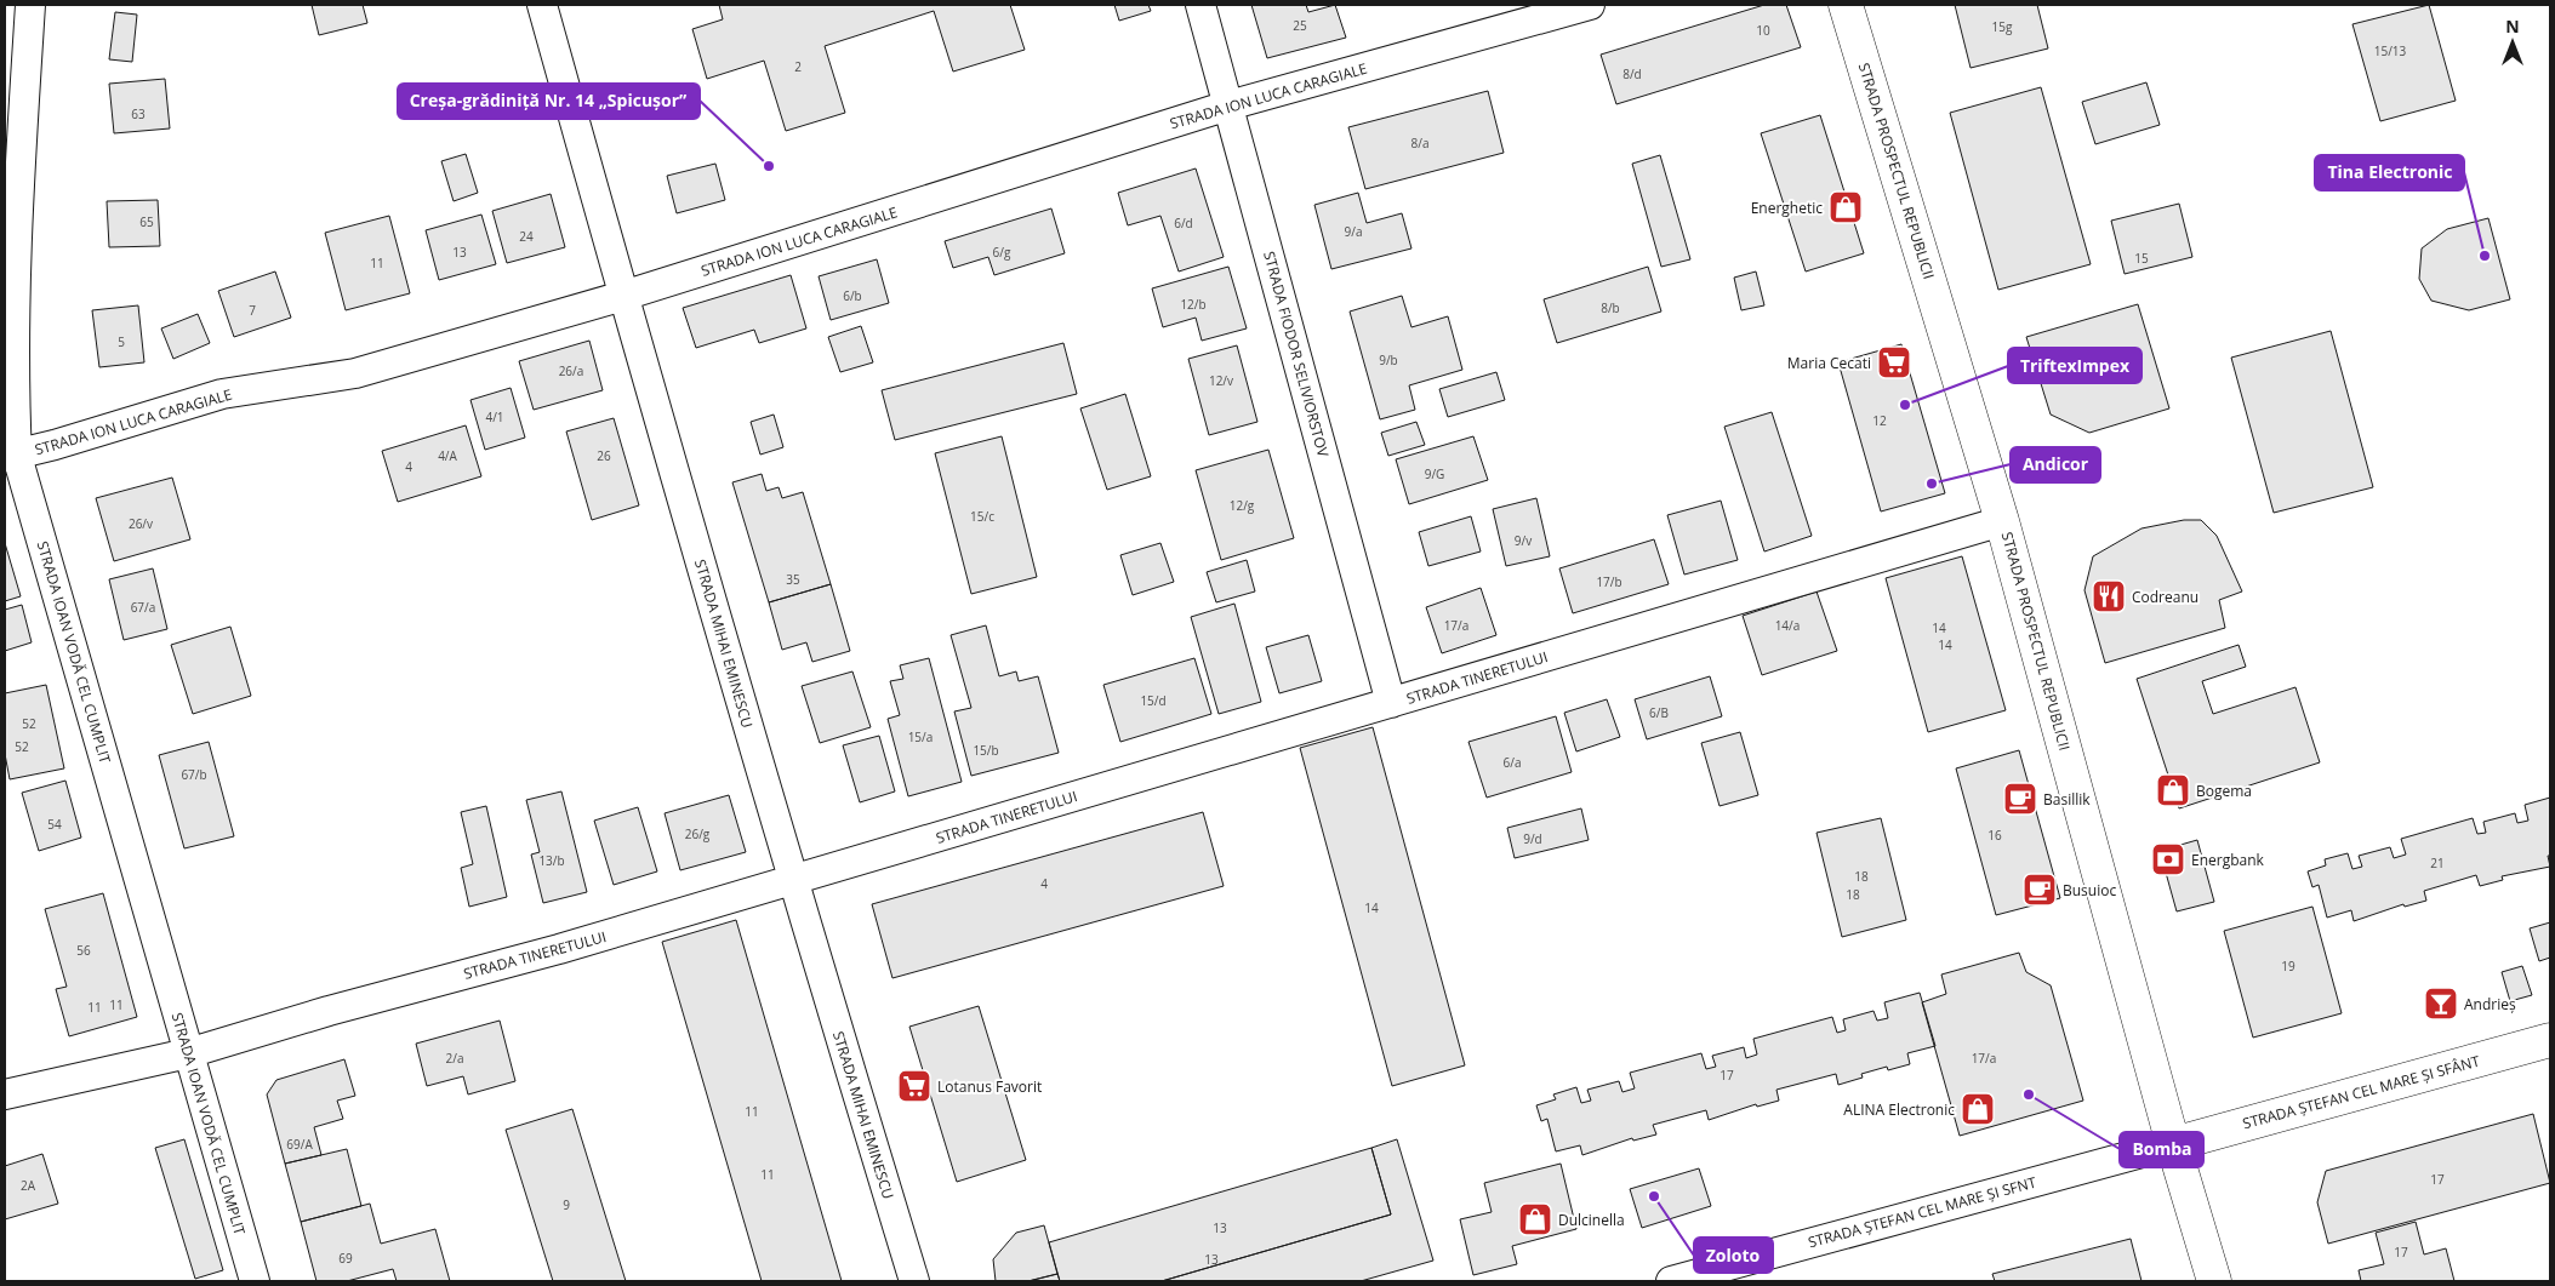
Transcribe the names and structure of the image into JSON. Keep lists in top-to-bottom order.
{
  "streets": {
    "main road": ["STRADA PROSPECTUL REPUBLICII", "STRADA ȘTEFAN CEL MARE ȘI SFÂNT"],
    "street": [
      "STRADA ION LUCA CARAGIALE",
      "STRADA FIODOR SELIVIORSTOV",
      "STRADA MIHAI EMINESCU",
      "STRADA IOAN VODĂ CEL CUMPLIT",
      "STRADA TINERETULUI",
      "STRADA ȘTEFAN CEL MARE ȘI SFNT"
    ]
  },
  "crossings": [
    ["STRADA ION LUCA CARAGIALE", "STRADA FIODOR SELIVIORSTOV"],
    ["STRADA ION LUCA CARAGIALE", "STRADA MIHAI EMINESCU"],
    ["STRADA ION LUCA CARAGIALE", "STRADA IOAN VODĂ CEL CUMPLIT"],
    ["STRADA PROSPECTUL REPUBLICII", "STRADA TINERETULUI"],
    ["STRADA PROSPECTUL REPUBLICII", "STRADA ȘTEFAN CEL MARE ȘI SFÂNT"],
    ["STRADA PROSPECTUL REPUBLICII", "STRADA ȘTEFAN CEL MARE ȘI SFNT"],
    ["STRADA FIODOR SELIVIORSTOV", "STRADA TINERETULUI"],
    ["STRADA MIHAI EMINESCU", "STRADA TINERETULUI"],
    ["STRADA IOAN VODĂ CEL CUMPLIT", "STRADA TINERETULUI"],
    ["STRADA ȘTEFAN CEL MARE ȘI SFÂNT", "STRADA ȘTEFAN CEL MARE ȘI SFNT"]
  ],
  "places": {
    "other": [
      "Creșa-grădiniță Nr. 14 „Spicușor”",
      "Tina Electronic",
      "TriftexImpex",
      "Andicor",
      "Bomba",
      "Zoloto"
    ],
    "shop": [
      "Energhetic",
      "Bogema",
      "ALINA Electronic",
      "Dulcinella"
    ],
    "supermarket": ["Maria Cecati", "Lotanus Favorit"],
    "restaurant": ["Codreanu"],
    "cafe": ["Basillik", "Busuioc"],
    "bank": ["Energbank"],
    "bar": ["Andrieș"]
  },
  "house_numbers": [
    "25",
    "15g",
    "10",
    "15/13",
    "2",
    "8/d",
    "63",
    "8/a",
    "65",
    "6/d",
    "9/a",
    "24",
    "13",
    "6/g",
    "15",
    "11",
    "6/b",
    "12/b",
    "8/b",
    "7",
    "5",
    "9/b",
    "26/a",
    "12/v",
    "4/1",
    "12",
    "4/A",
    "26",
    "4",
    "9/G",
    "12/g",
    "15/c",
    "26/v",
    "9/v",
    "35",
    "17/b",
    "67/a",
    "17/a",
    "14/a",
    "14",
    "14",
    "15/d",
    "6/B",
    "52",
    "15/a",
    "52",
    "15/b",
    "6/a",
    "67/b",
    "54",
    "26/g",
    "16",
    "9/d",
    "13/b",
    "21",
    "18",
    "4",
    "18",
    "14",
    "56",
    "19",
    "11",
    "11",
    "2/a",
    "17/a",
    "17",
    "11",
    "69/A",
    "11",
    "17",
    "2A",
    "9",
    "13",
    "17",
    "69",
    "13"
  ],
  "north": "top"
}
